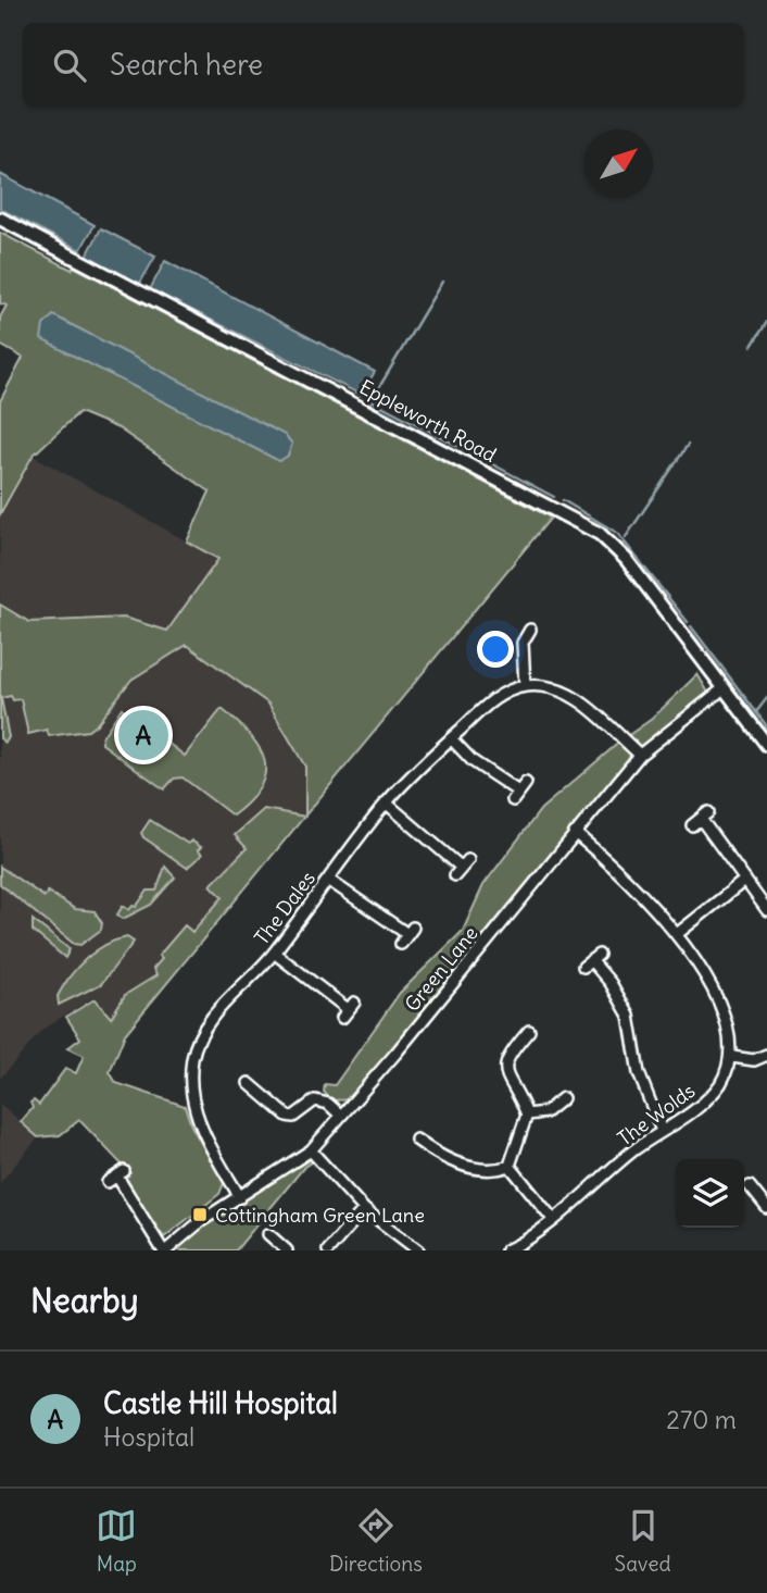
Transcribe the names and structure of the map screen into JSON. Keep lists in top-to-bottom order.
{
  "streets": {
    "street": [
      "Eppleworth Road",
      "The Dales",
      "Green Lane",
      "The Wolds"
    ]
  },
  "crossings": [
    ["Eppleworth Road", "Green Lane"],
    ["The Dales", "Green Lane"]
  ],
  "places": {
    "transit": ["Cottingham Green Lane"]
  },
  "north": "top right",
  "page": {
    "search": "Search here",
    "pins": "A",
    "heading": "Nearby",
    "list": [
      {
        "mark": "A",
        "name": "Castle Hill Hospital",
        "note": "Hospital",
        "value": "270 m"
      }
    ],
    "nav": ["Map", "Directions", "Saved"]
  }
}
